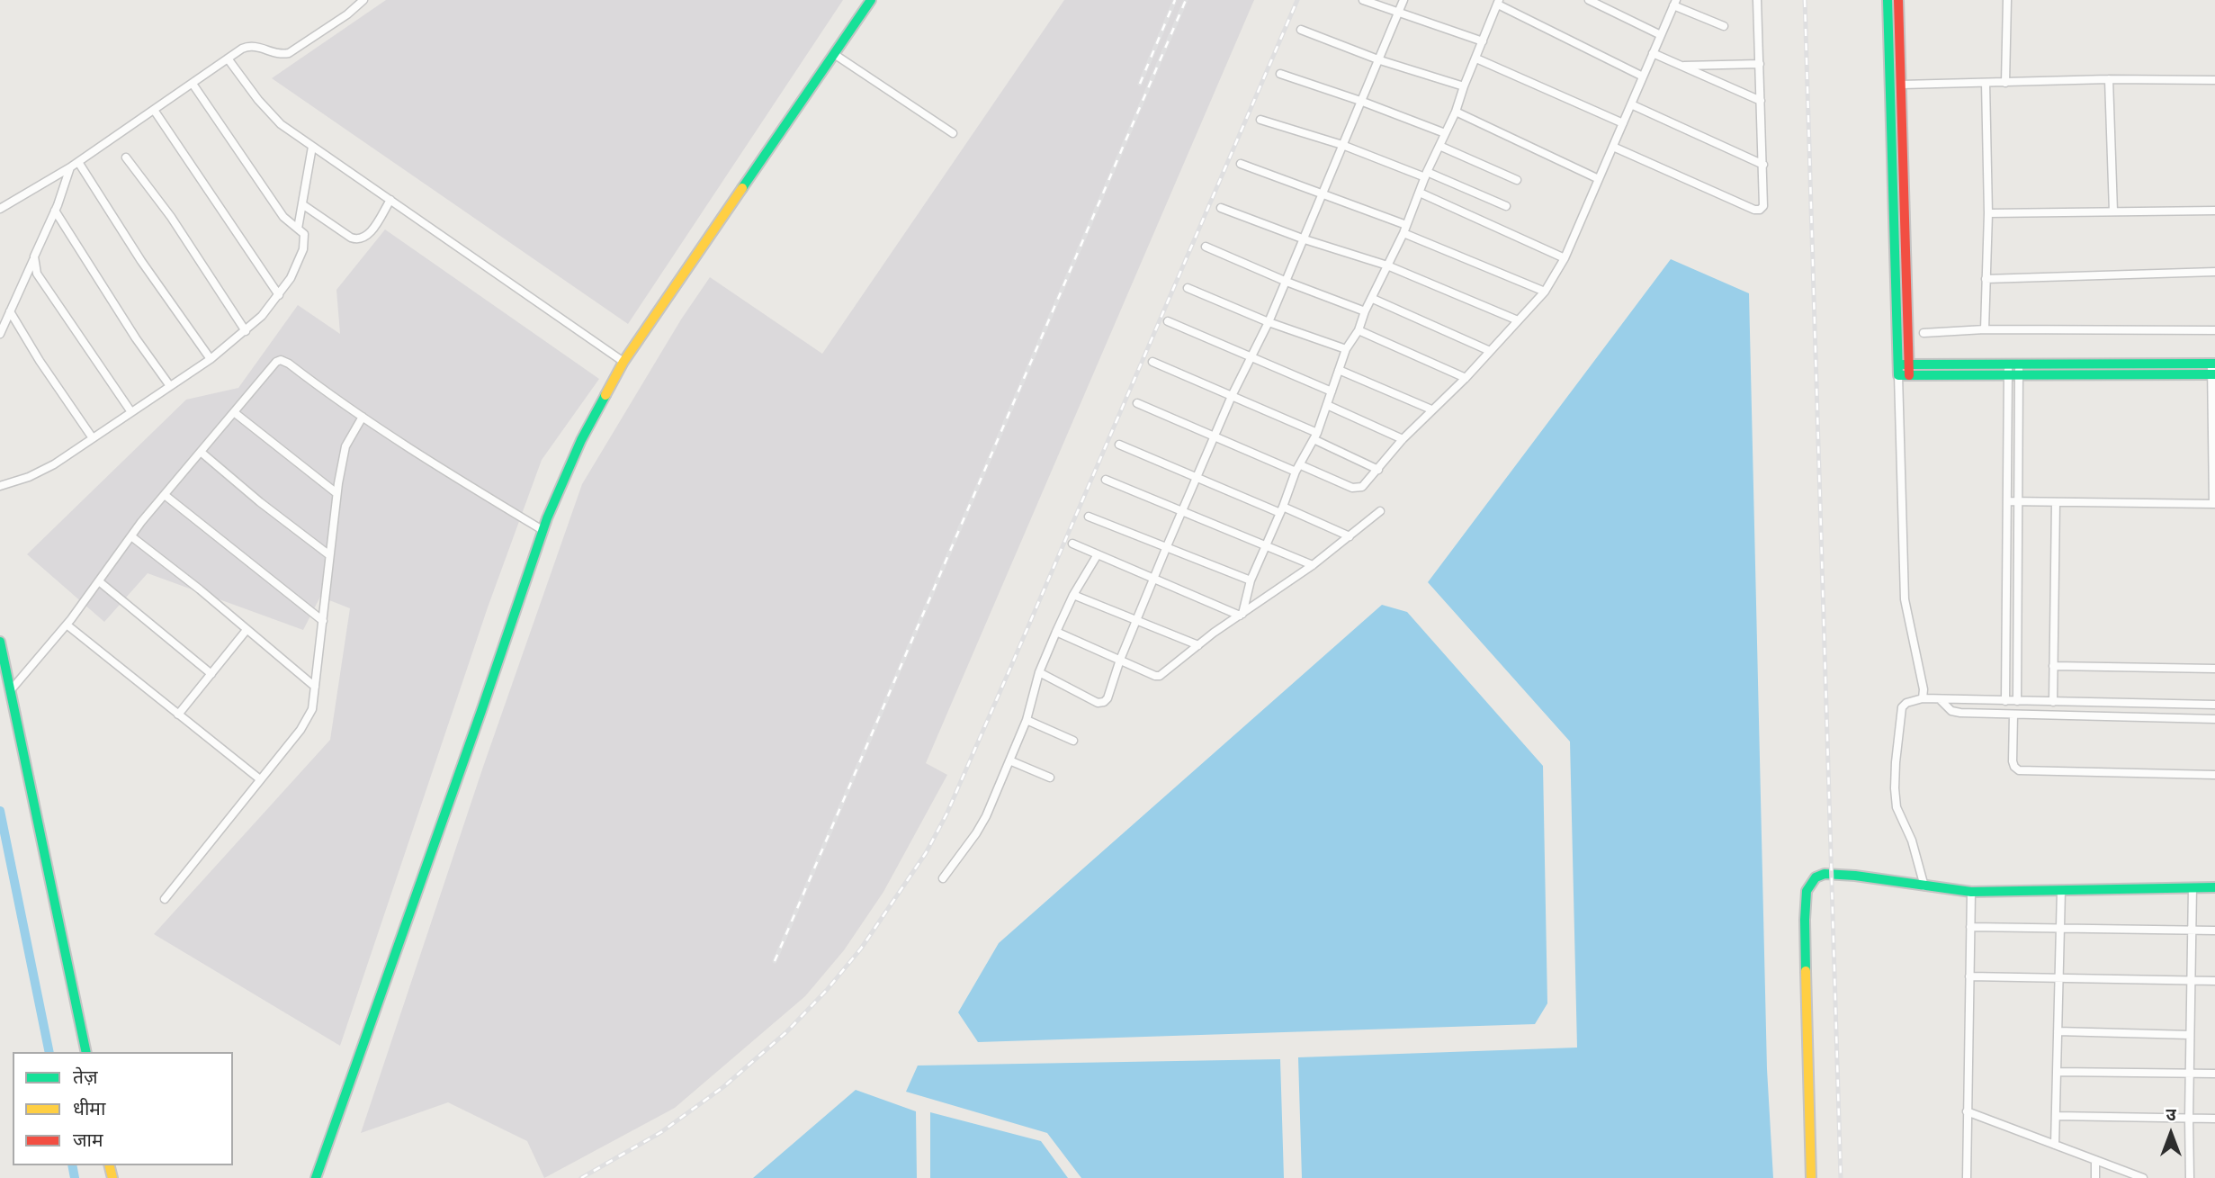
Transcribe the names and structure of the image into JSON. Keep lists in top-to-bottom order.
{
  "legend": ["तेज़", "धीमा", "जाम"],
  "north": "top"
}
